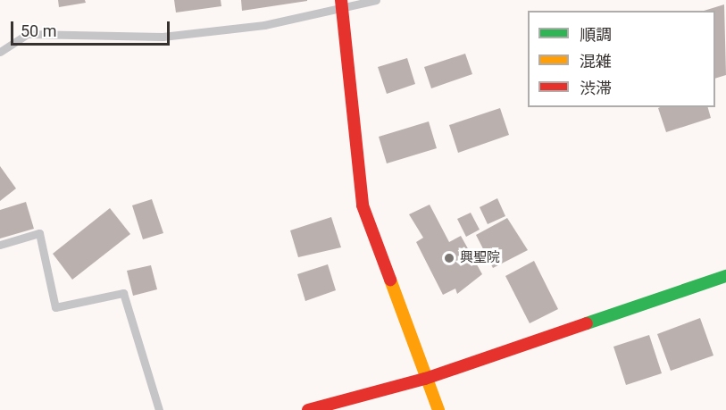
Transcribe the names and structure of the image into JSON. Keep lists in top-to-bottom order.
{
  "places": ["興聖院"],
  "legend": ["順調", "混雑", "渋滞"],
  "scale_bar": "50 m"
}
